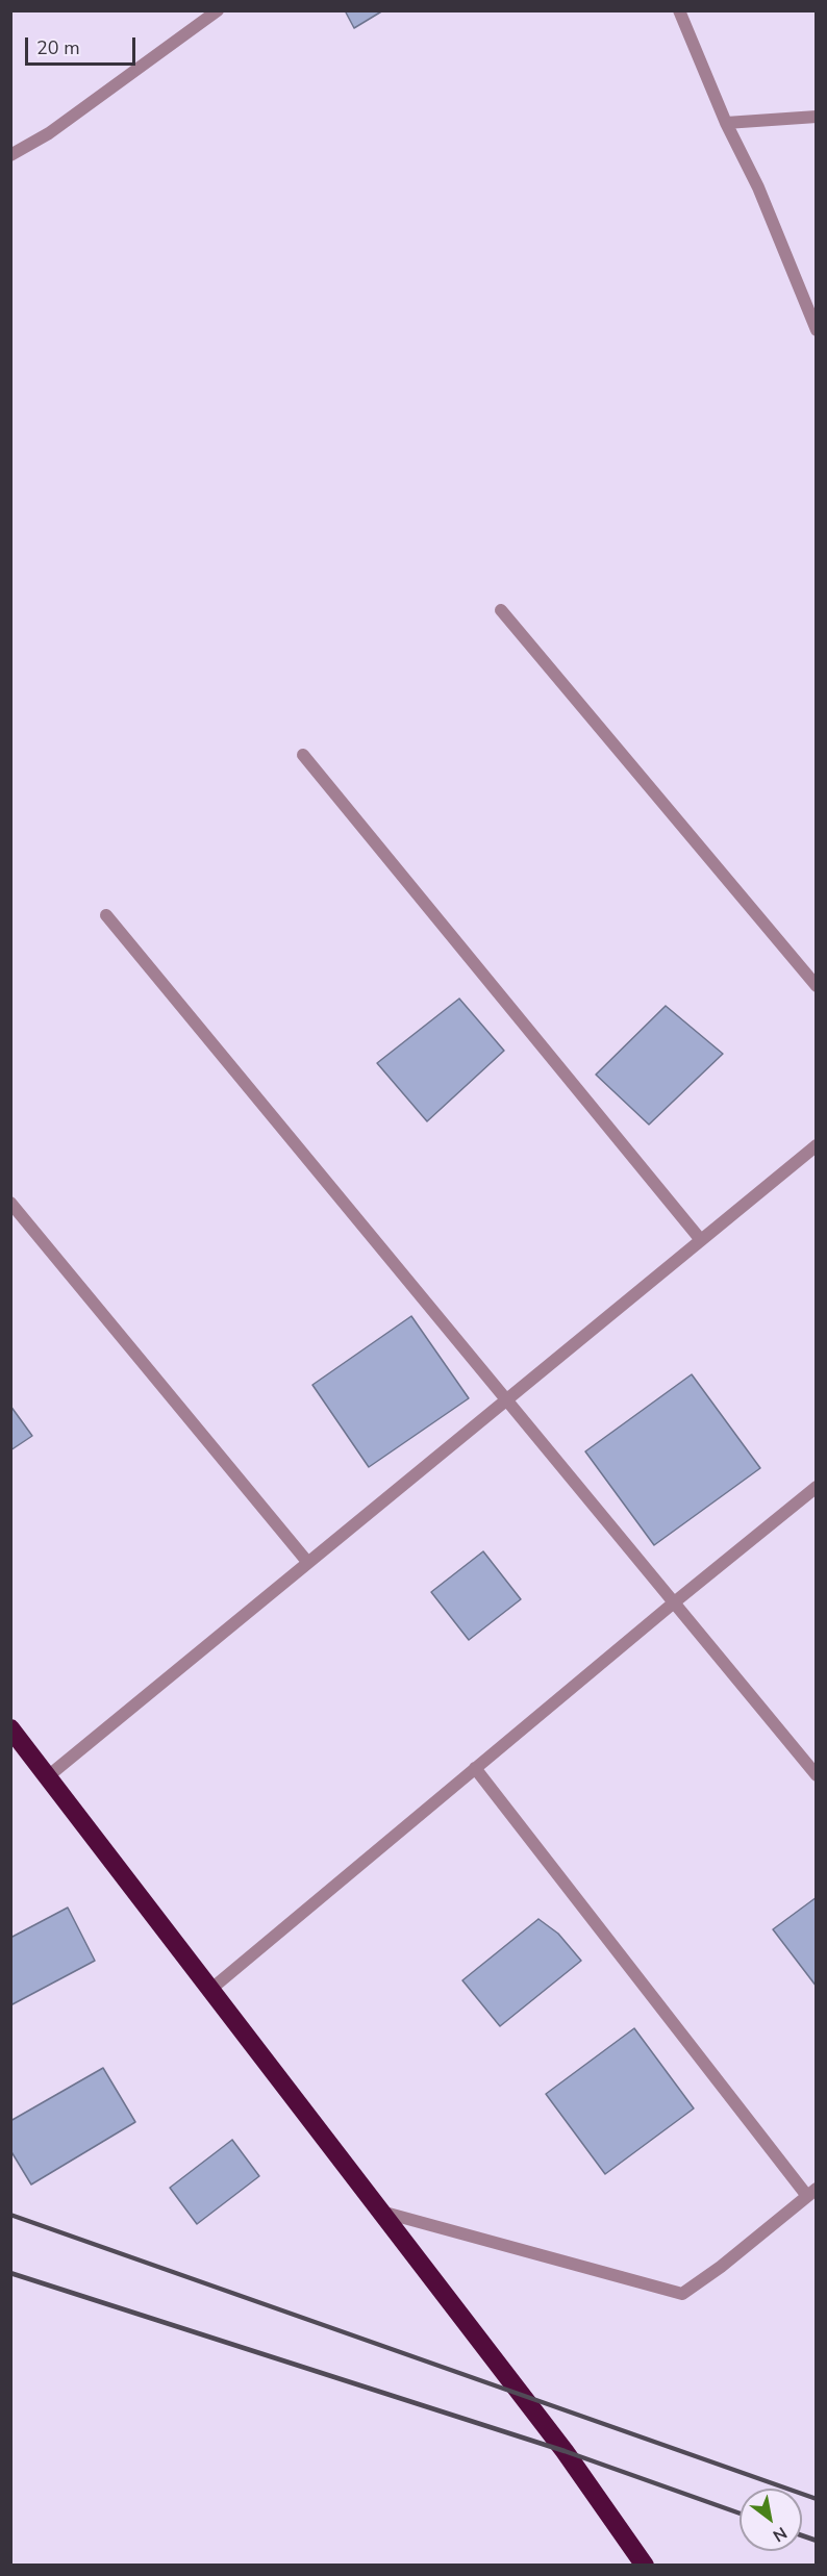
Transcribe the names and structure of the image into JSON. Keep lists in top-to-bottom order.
{
  "scale_bar": "20 m",
  "north": "bottom right"
}
